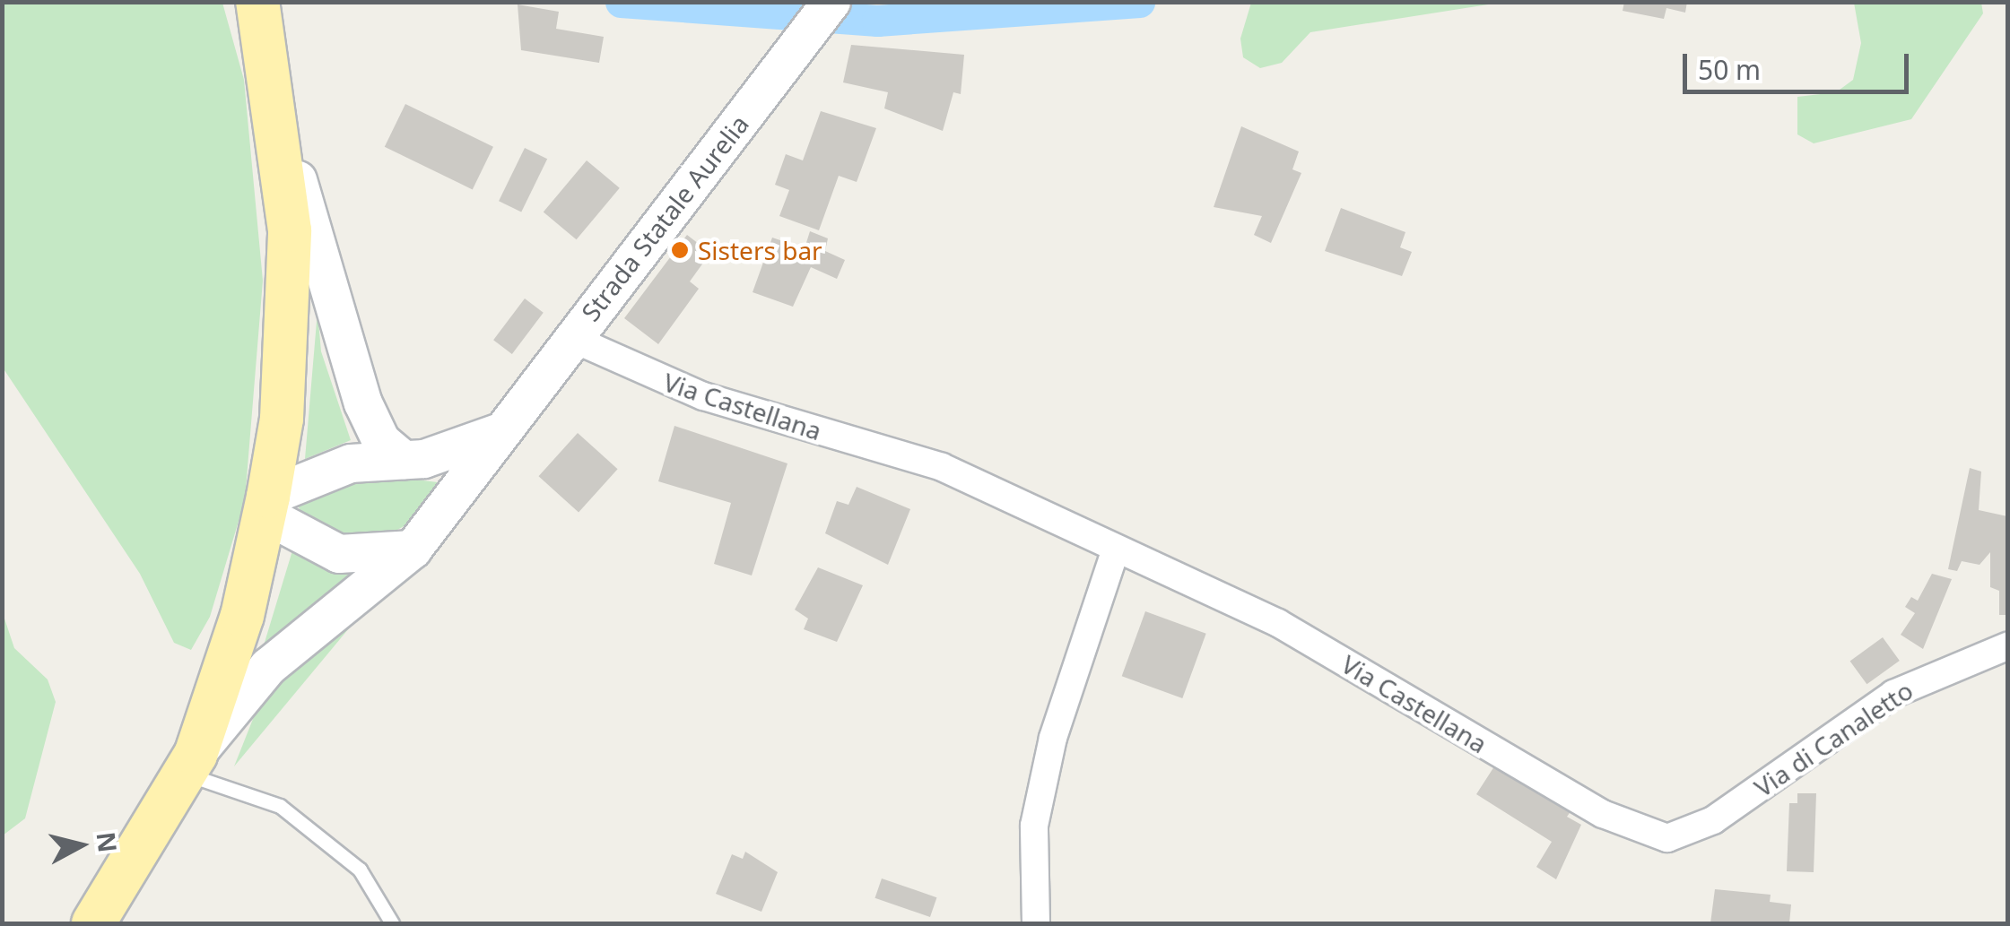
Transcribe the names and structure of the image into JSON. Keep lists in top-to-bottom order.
{
  "streets": {
    "main road": ["Strada Statale Aurelia"],
    "street": ["Via Castellana", "Via di Canaletto"]
  },
  "crossings": [
    ["Strada Statale Aurelia", "Via Castellana"],
    ["Via Castellana", "Via di Canaletto"]
  ],
  "places": ["Sisters bar"],
  "scale_bar": "50 m",
  "north": "right"
}
